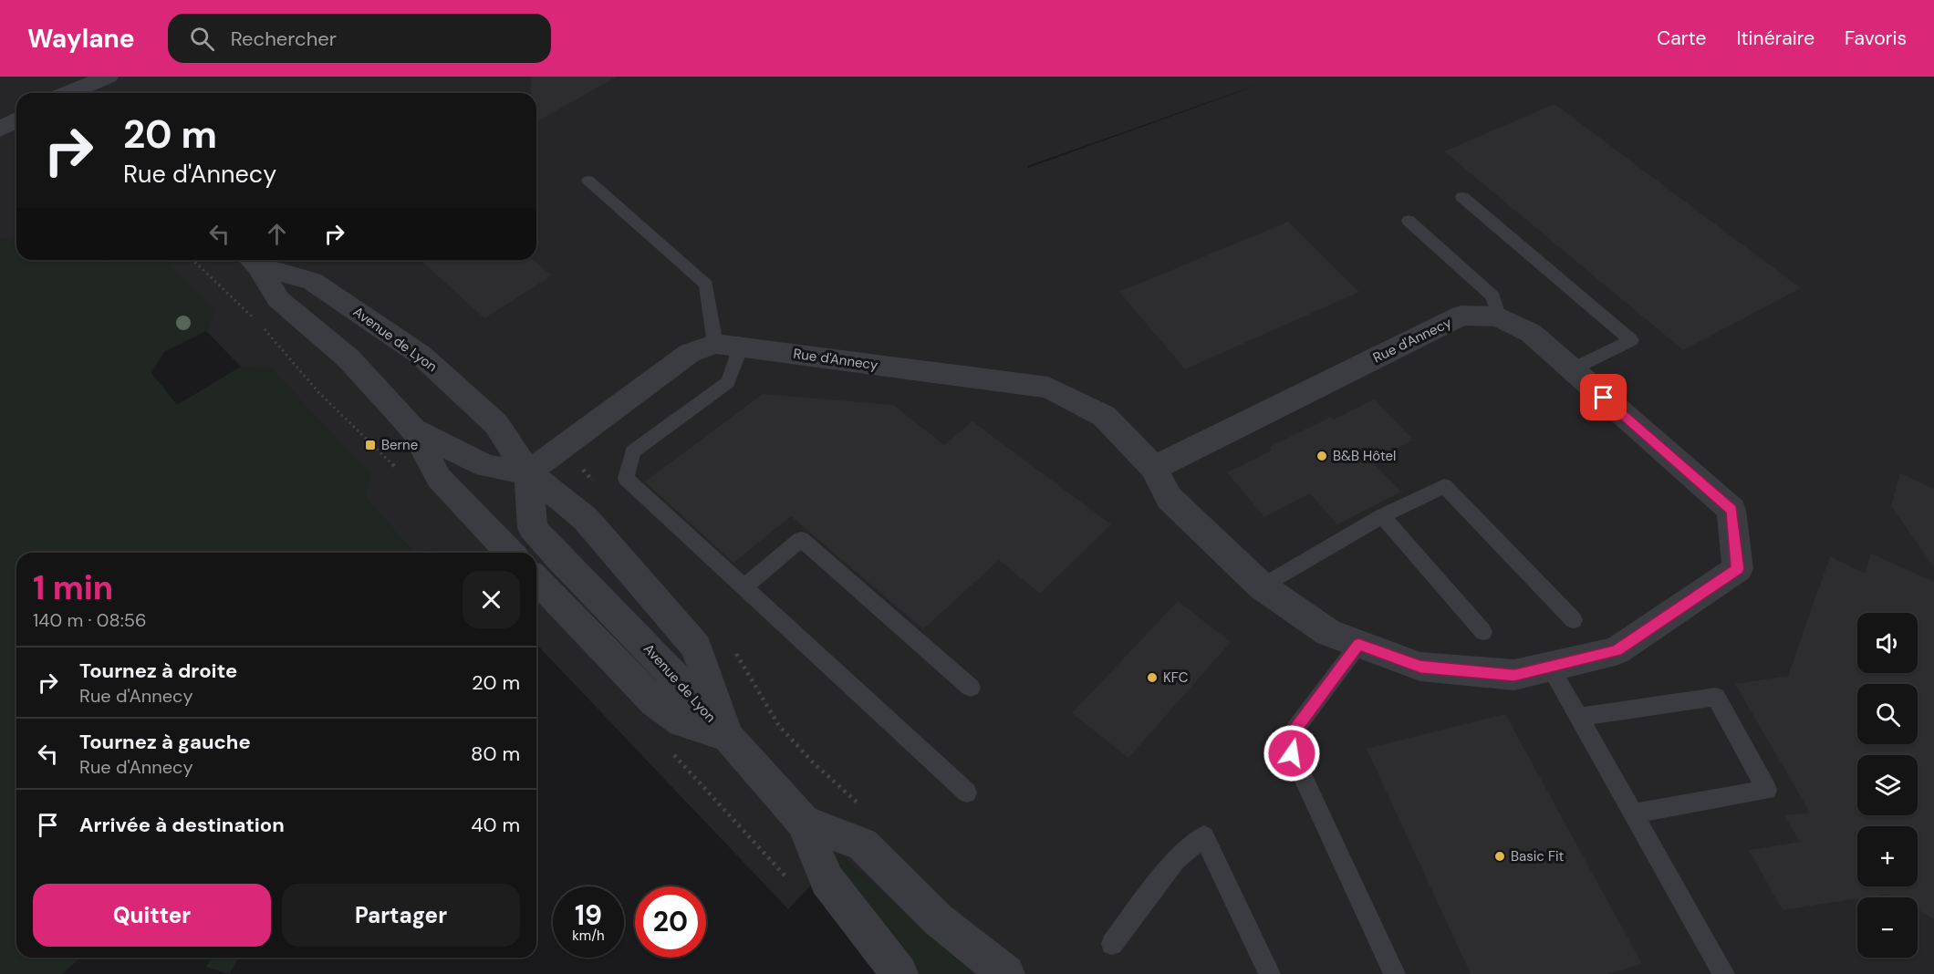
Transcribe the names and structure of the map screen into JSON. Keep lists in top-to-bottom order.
{
  "streets": {
    "street": ["Avenue de Lyon", "Rue d'Annecy"]
  },
  "crossings": [
    ["Avenue de Lyon", "Rue d'Annecy"]
  ],
  "places": {
    "transit": ["Berne"],
    "other": ["B&B Hôtel", "KFC", "Basic Fit"]
  },
  "page": {
    "header": "Waylane",
    "search": "Rechercher",
    "nav": ["Carte", "Itinéraire", "Favoris"],
    "turn": ["20 m", "Rue d'Annecy"],
    "heading": ["1 min", "140 m · 08:56"],
    "map_buttons": ["+", "−"],
    "list": [
      {
        "name": "Tournez à droite",
        "note": "Rue d'Annecy",
        "value": "20 m"
      },
      {
        "name": "Tournez à gauche",
        "note": "Rue d'Annecy",
        "value": "80 m"
      },
      {
        "name": "Arrivée à destination",
        "value": "40 m"
      }
    ],
    "buttons": ["Quitter", "Partager"],
    "speed": "19 km/h",
    "limit": "20"
  }
}
